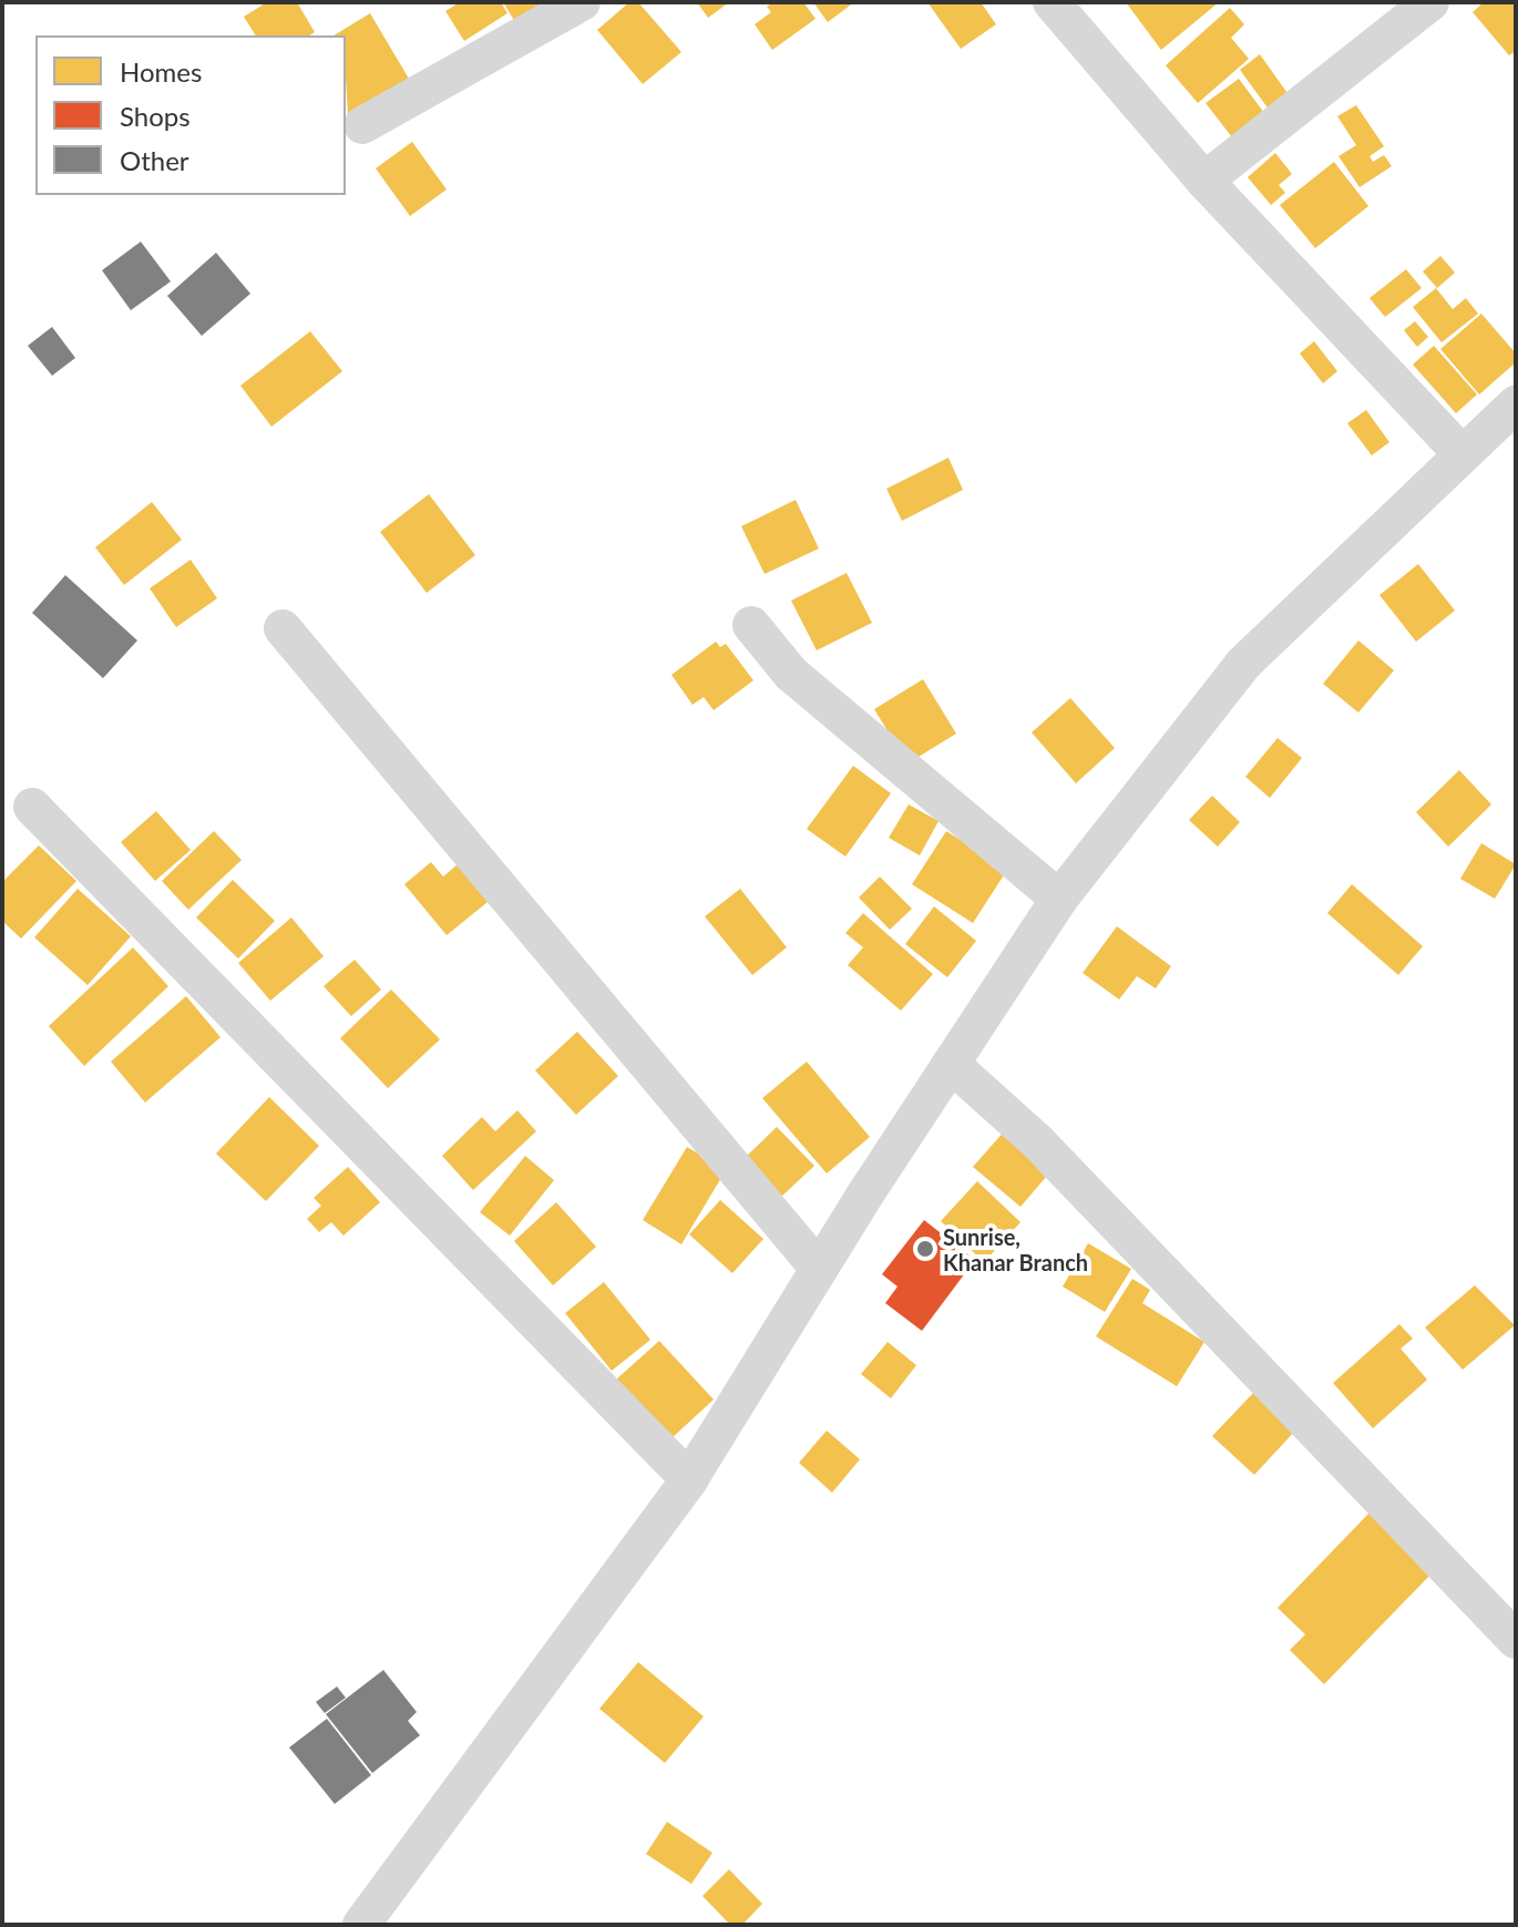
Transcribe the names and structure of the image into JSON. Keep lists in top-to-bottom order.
{
  "places": ["Sunrise, Khanar Branch"],
  "legend": ["Homes", "Shops", "Other"]
}
